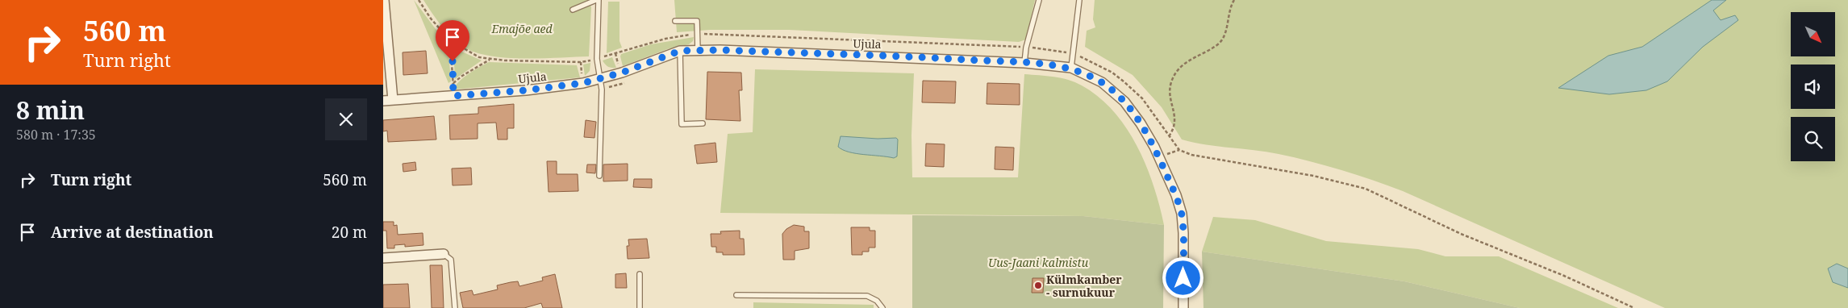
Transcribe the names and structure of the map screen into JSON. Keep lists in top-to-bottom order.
{
  "streets": {
    "street": ["Ujula"]
  },
  "parks": ["Emajõe aed", "Uus-Jaani kalmistu"],
  "places": ["Külmkamber - surnukuur"],
  "north": "bottom right",
  "page": {
    "turn": ["560 m", "Turn right"],
    "heading": ["8 min", "580 m · 17:35"],
    "list": [
      {
        "name": "Turn right",
        "value": "560 m"
      },
      {
        "name": "Arrive at destination",
        "value": "20 m"
      }
    ]
  }
}
